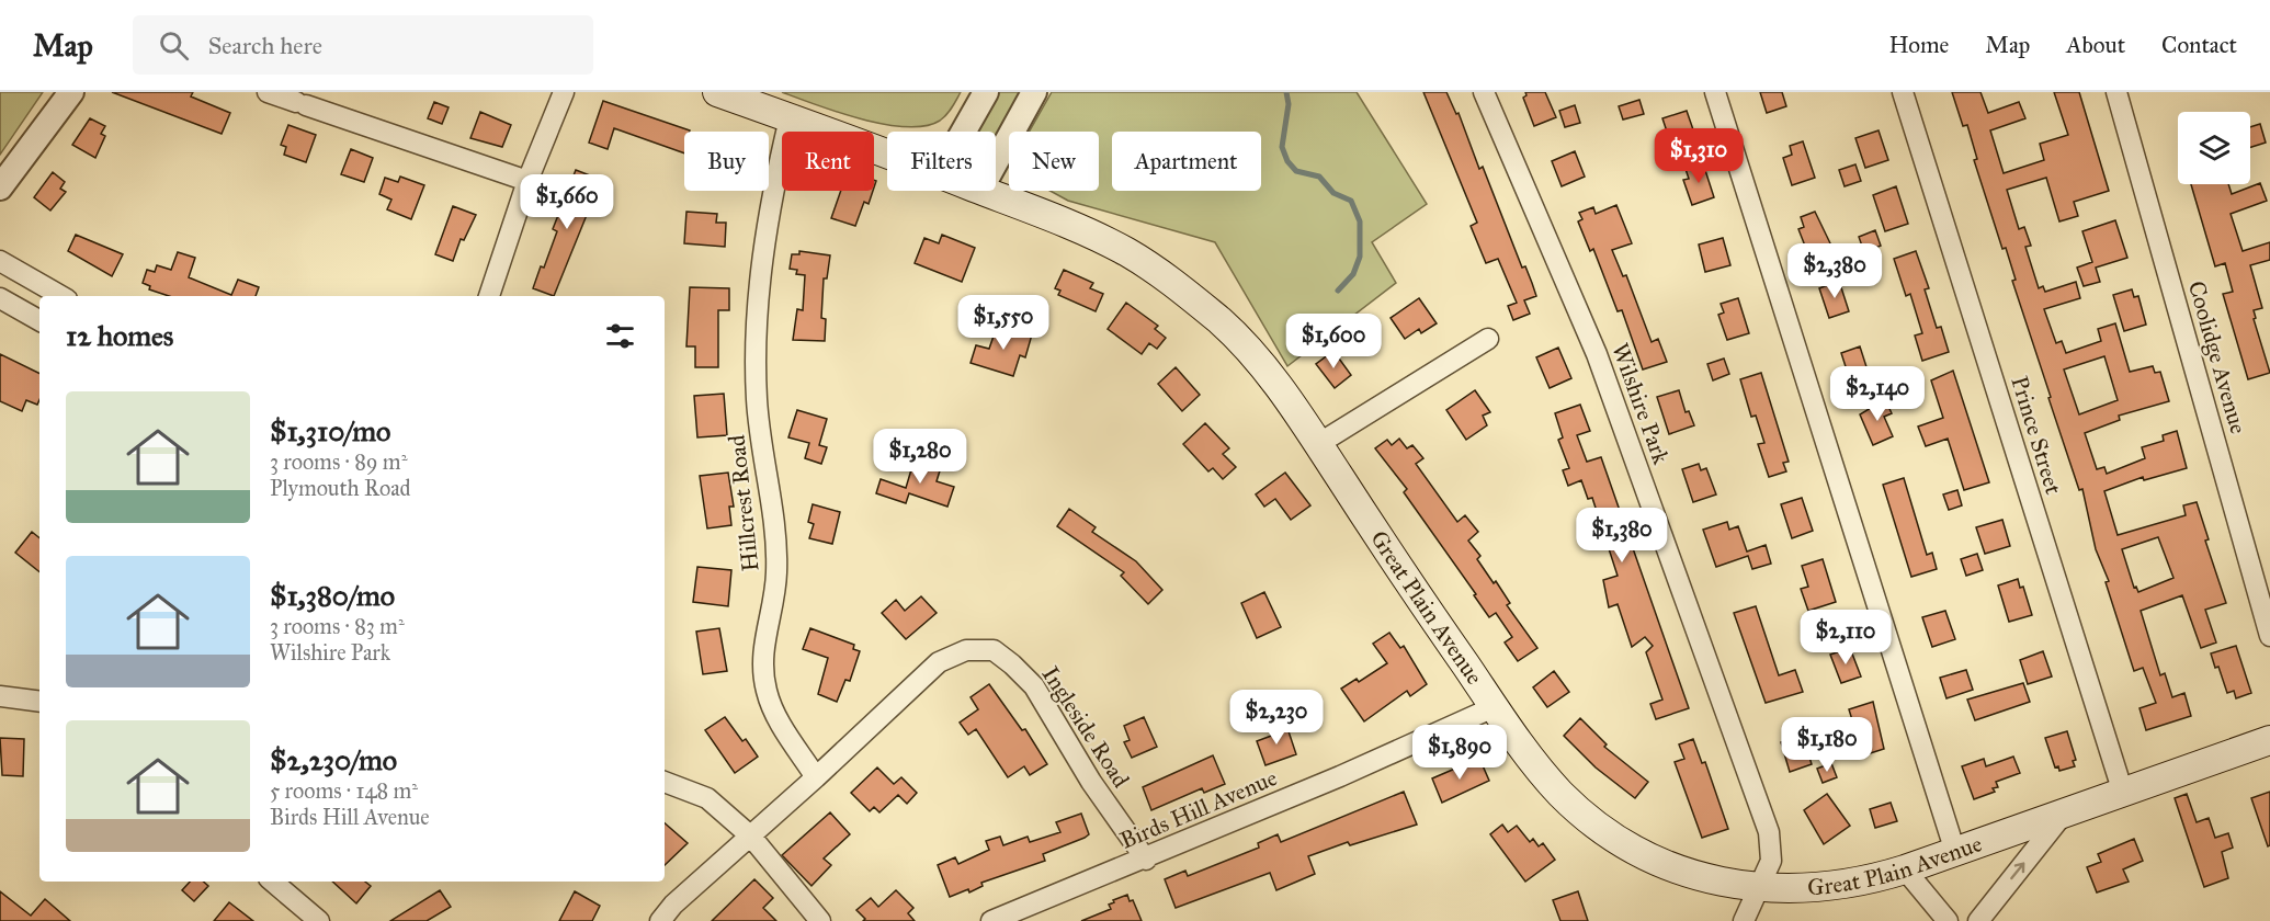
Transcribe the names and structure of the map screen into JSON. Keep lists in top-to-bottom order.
{
  "streets": {
    "main road": ["Great Plain Avenue"],
    "street": [
      "Coolidge Avenue",
      "Wilshire Park",
      "Prince Street",
      "Hillcrest Road",
      "Ingleside Road",
      "Birds Hill Avenue"
    ]
  },
  "crossings": [
    ["Wilshire Park", "Great Plain Avenue"],
    ["Prince Street", "Great Plain Avenue"],
    ["Hillcrest Road", "Great Plain Avenue"],
    ["Hillcrest Road", "Ingleside Road"],
    ["Great Plain Avenue", "Birds Hill Avenue"],
    ["Ingleside Road", "Birds Hill Avenue"]
  ],
  "page": {
    "header": "Map",
    "search": "Search here",
    "nav": [
      "Home",
      "Map",
      "About",
      "Contact"
    ],
    "price": [
      "$1,310",
      "$1,660",
      "$2,380",
      "$1,550",
      "$1,600",
      "$2,140",
      "$1,280",
      "$1,380",
      "$2,110",
      "$2,230",
      "$1,180",
      "$1,890"
    ],
    "chip": [
      "Buy",
      "Rent",
      "Filters",
      "New",
      "Apartment"
    ],
    "heading": "12 homes",
    "list": [
      {
        "name": "$1,310/mo",
        "note": "3 rooms · 89 m² · Plymouth Road"
      },
      {
        "name": "$1,380/mo",
        "note": "3 rooms · 83 m² · Wilshire Park"
      },
      {
        "name": "$2,230/mo",
        "note": "5 rooms · 148 m² · Birds Hill Avenue"
      }
    ]
  }
}
